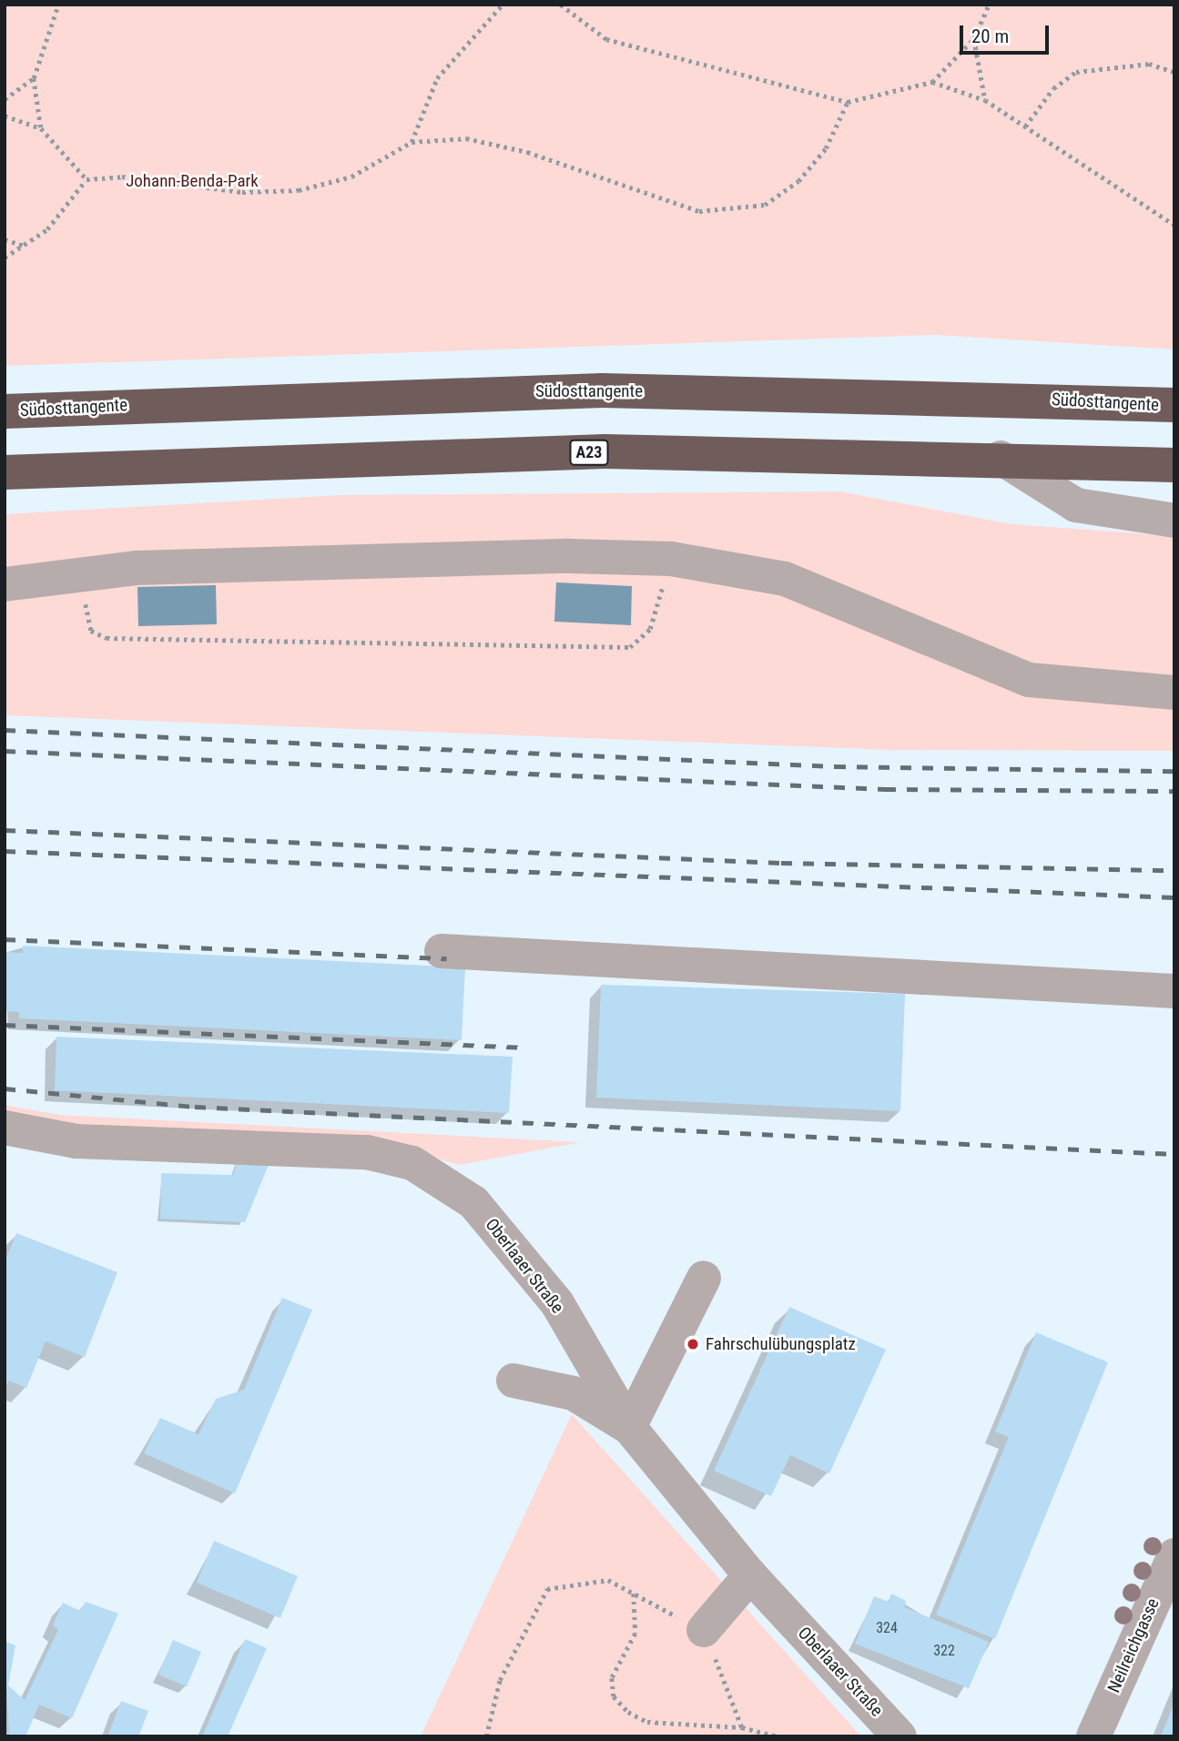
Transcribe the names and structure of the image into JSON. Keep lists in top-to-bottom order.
{
  "streets": {
    "highway": ["Südosttangente", "A23"],
    "street": ["Oberlaaer Straße", "Neilreichgasse"]
  },
  "parks": ["Johann-Benda-Park"],
  "places": ["Fahrschulübungsplatz"],
  "house_numbers": ["324", "322"],
  "scale_bar": "20 m"
}
